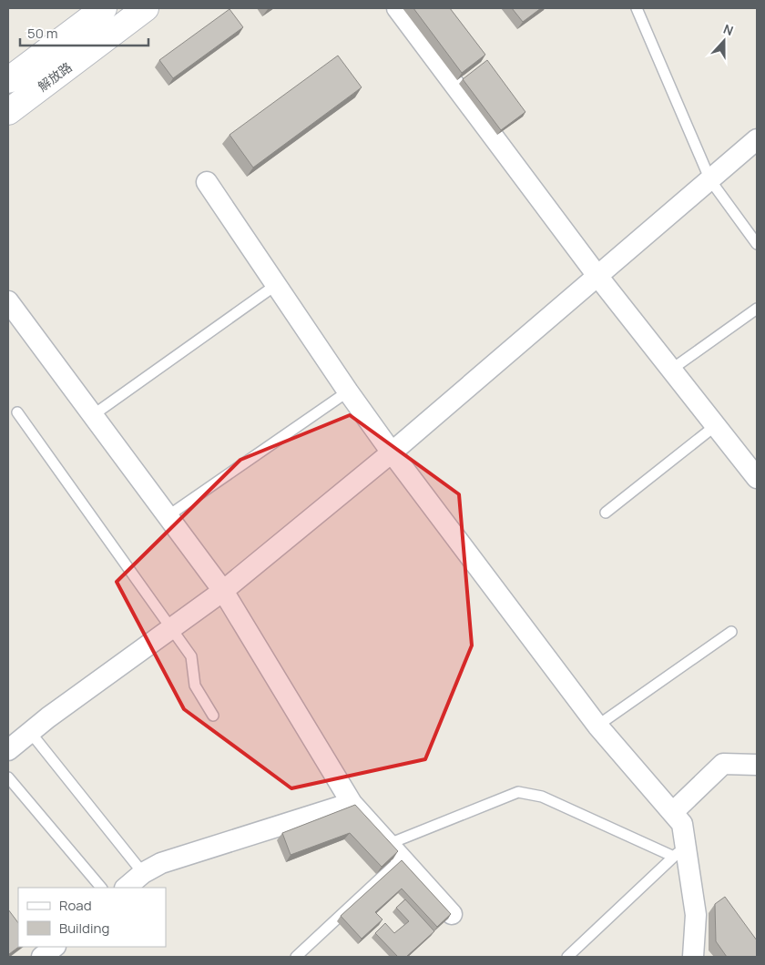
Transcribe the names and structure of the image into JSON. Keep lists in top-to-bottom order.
{
  "streets": {
    "main road": ["解放路"]
  },
  "legend": ["Road", "Building"],
  "scale_bar": "50 m",
  "north": "top"
}
